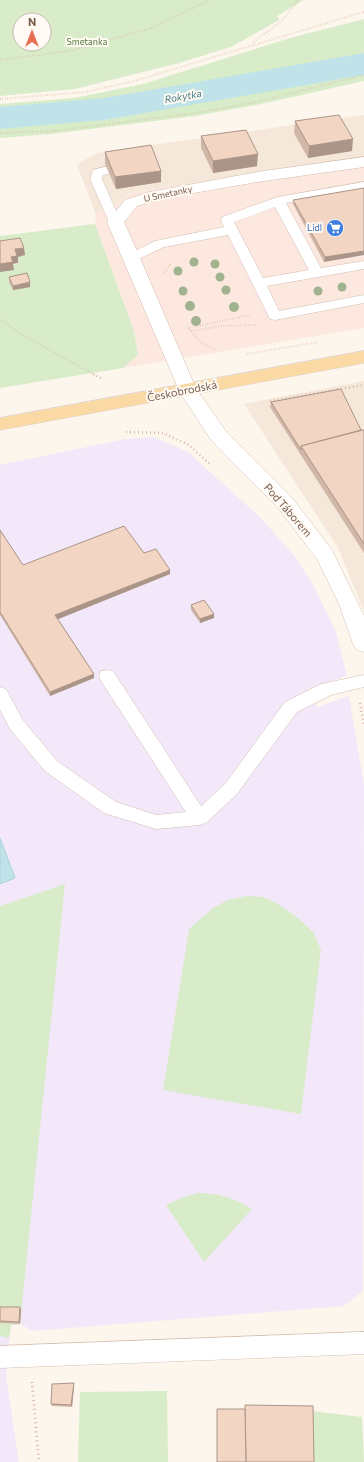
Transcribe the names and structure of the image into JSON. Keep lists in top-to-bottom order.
{
  "streets": {
    "main road": ["Českobrodská"],
    "street": ["U Smetanky", "Pod Táborem"]
  },
  "crossings": [
    ["Českobrodská", "Pod Táborem"]
  ],
  "water": ["Rokytka"],
  "parks": ["Smetanka"],
  "places": {
    "supermarket": ["Lidl"]
  },
  "north": "top"
}
